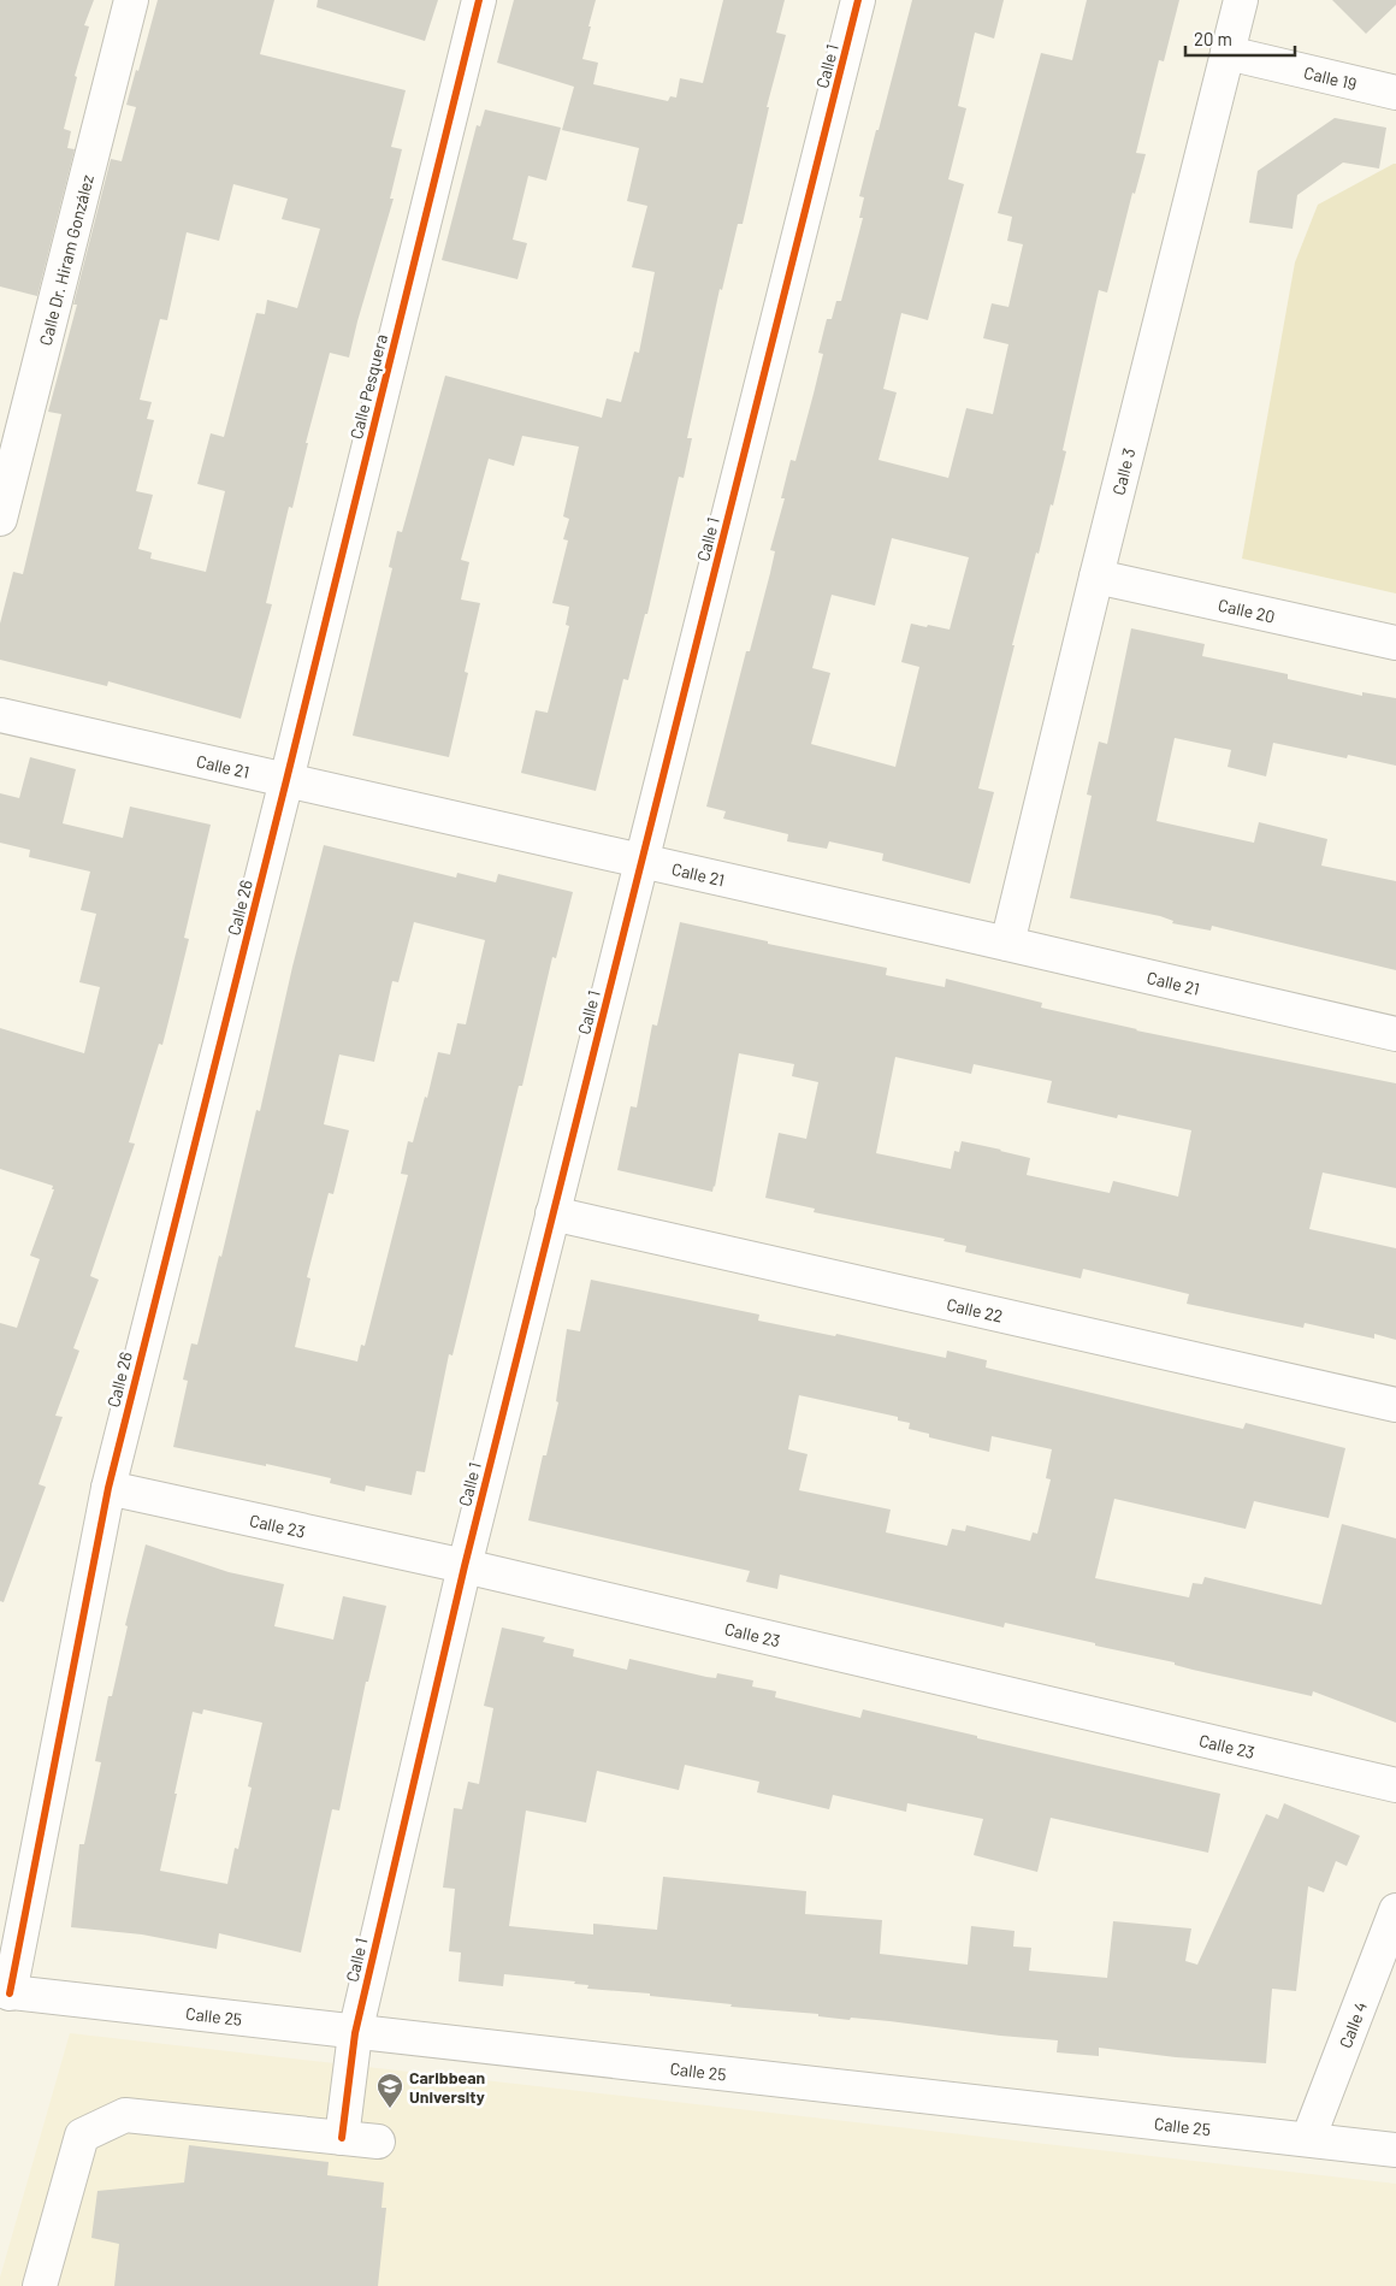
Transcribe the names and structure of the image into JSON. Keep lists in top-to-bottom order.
{
  "streets": {
    "street": [
      "Calle 1",
      "Calle 19",
      "Calle Dr. Hiram González",
      "Calle Pesquera",
      "Calle 3",
      "Calle 20",
      "Calle 21",
      "Calle 26",
      "Calle 22",
      "Calle 23",
      "Calle 25",
      "Calle 4"
    ]
  },
  "crossings": [
    ["Calle 1", "Calle 21"],
    ["Calle 1", "Calle 22"],
    ["Calle 1", "Calle 23"],
    ["Calle 1", "Calle 25"],
    ["Calle 19", "Calle 3"],
    ["Calle Pesquera", "Calle 21"],
    ["Calle Pesquera", "Calle 26"],
    ["Calle 3", "Calle 20"],
    ["Calle 3", "Calle 21"],
    ["Calle 21", "Calle 26"],
    ["Calle 26", "Calle 23"],
    ["Calle 26", "Calle 25"],
    ["Calle 25", "Calle 4"]
  ],
  "places": {
    "school or university": ["Caribbean University"]
  },
  "scale_bar": "20 m"
}
